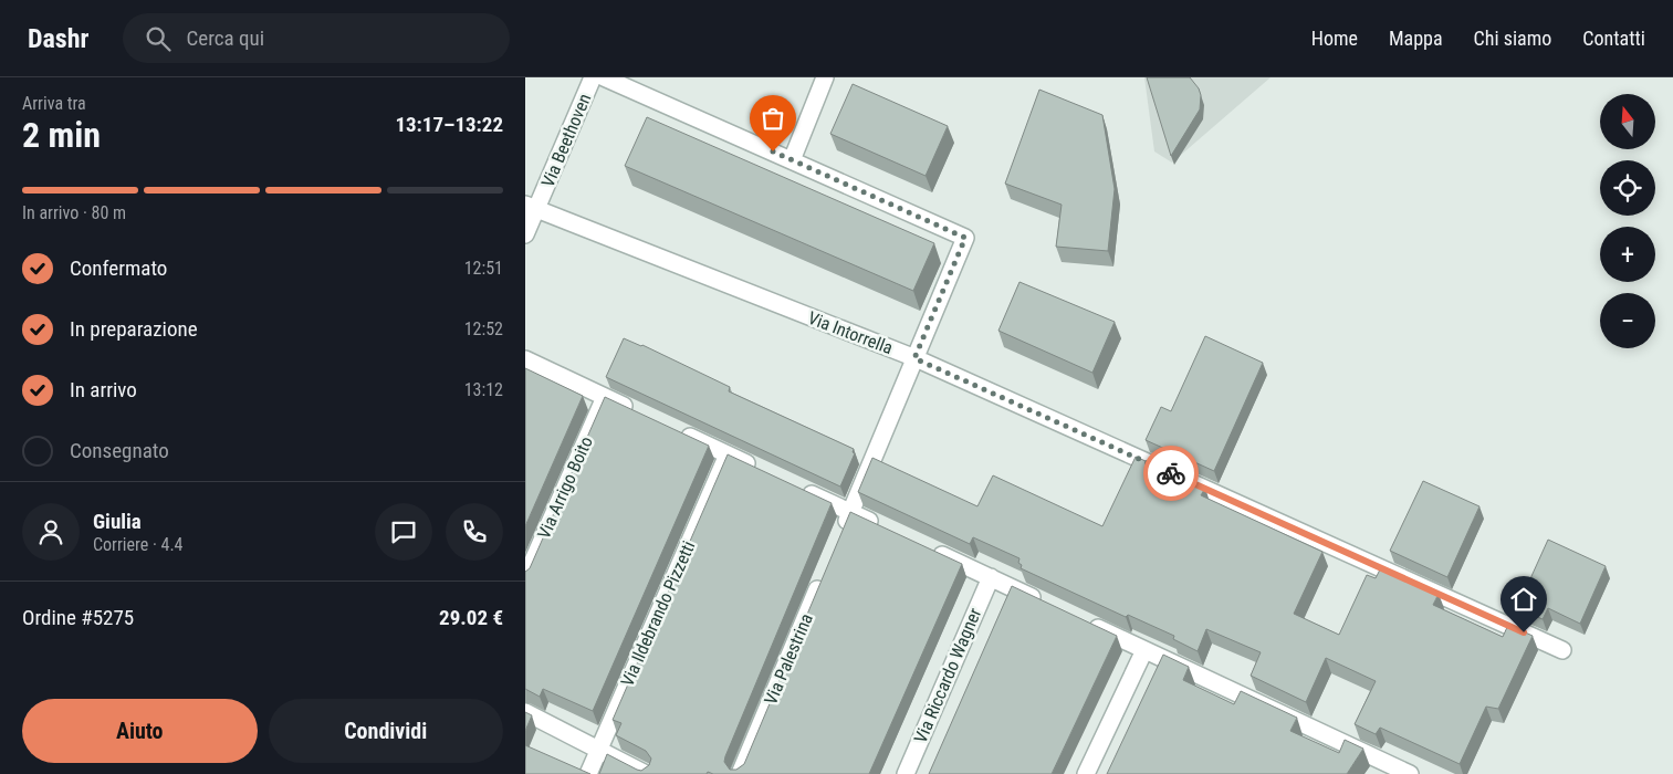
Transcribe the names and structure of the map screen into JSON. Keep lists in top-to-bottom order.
{
  "streets": {
    "street": [
      "Via Beethoven",
      "Via Intorrella",
      "Via Arrigo Boito",
      "Via Ildebrando Pizzetti",
      "Via Palestrina",
      "Via Riccardo Wagner"
    ]
  },
  "crossings": [
    ["Via Beethoven", "Via Intorrella"]
  ],
  "north": "top",
  "page": {
    "header": "Dashr",
    "search": "Cerca qui",
    "nav": [
      "Home",
      "Mappa",
      "Chi siamo",
      "Contatti"
    ],
    "heading": ["2 min", "Arriva tra", "13:17–13:22"],
    "panel": [
      "Giulia",
      "Corriere · 4.4",
      "Ordine #5275",
      "29.02 €"
    ],
    "map_buttons": ["+", "−"],
    "bar": "In arrivo · 80 m",
    "list": [
      ["Confermato", "12:51"],
      ["In preparazione", "12:52"],
      ["In arrivo", "13:12"],
      "Consegnato"
    ],
    "buttons": ["Aiuto", "Condividi"]
  }
}
